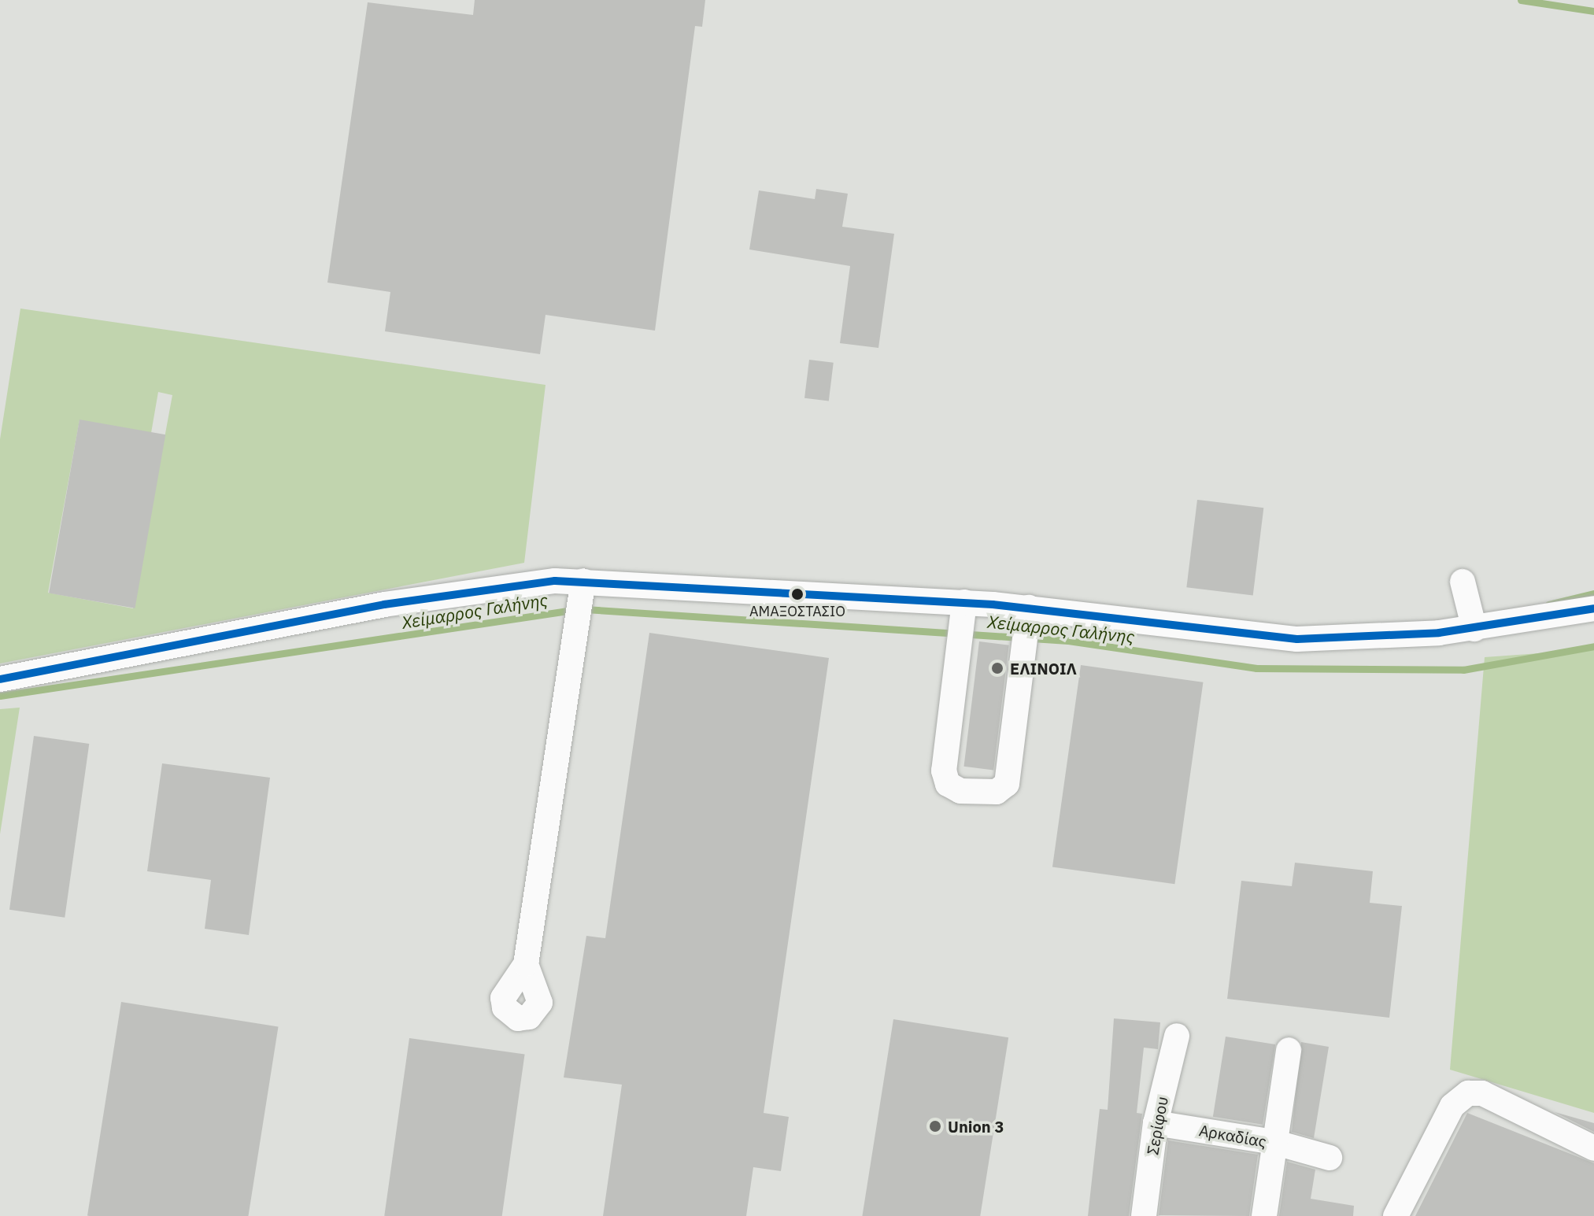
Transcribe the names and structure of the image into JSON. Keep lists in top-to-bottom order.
{
  "streets": {
    "street": ["Σερίφου", "Αρκαδίας"]
  },
  "crossings": [
    ["Σερίφου", "Αρκαδίας"]
  ],
  "water": ["Χείμαρρος Γαλήνης"],
  "places": ["ΑΜΑΞΟΣΤΑΣΙΟ", "ΕΛΙΝΟΙΛ", "Union 3"]
}
